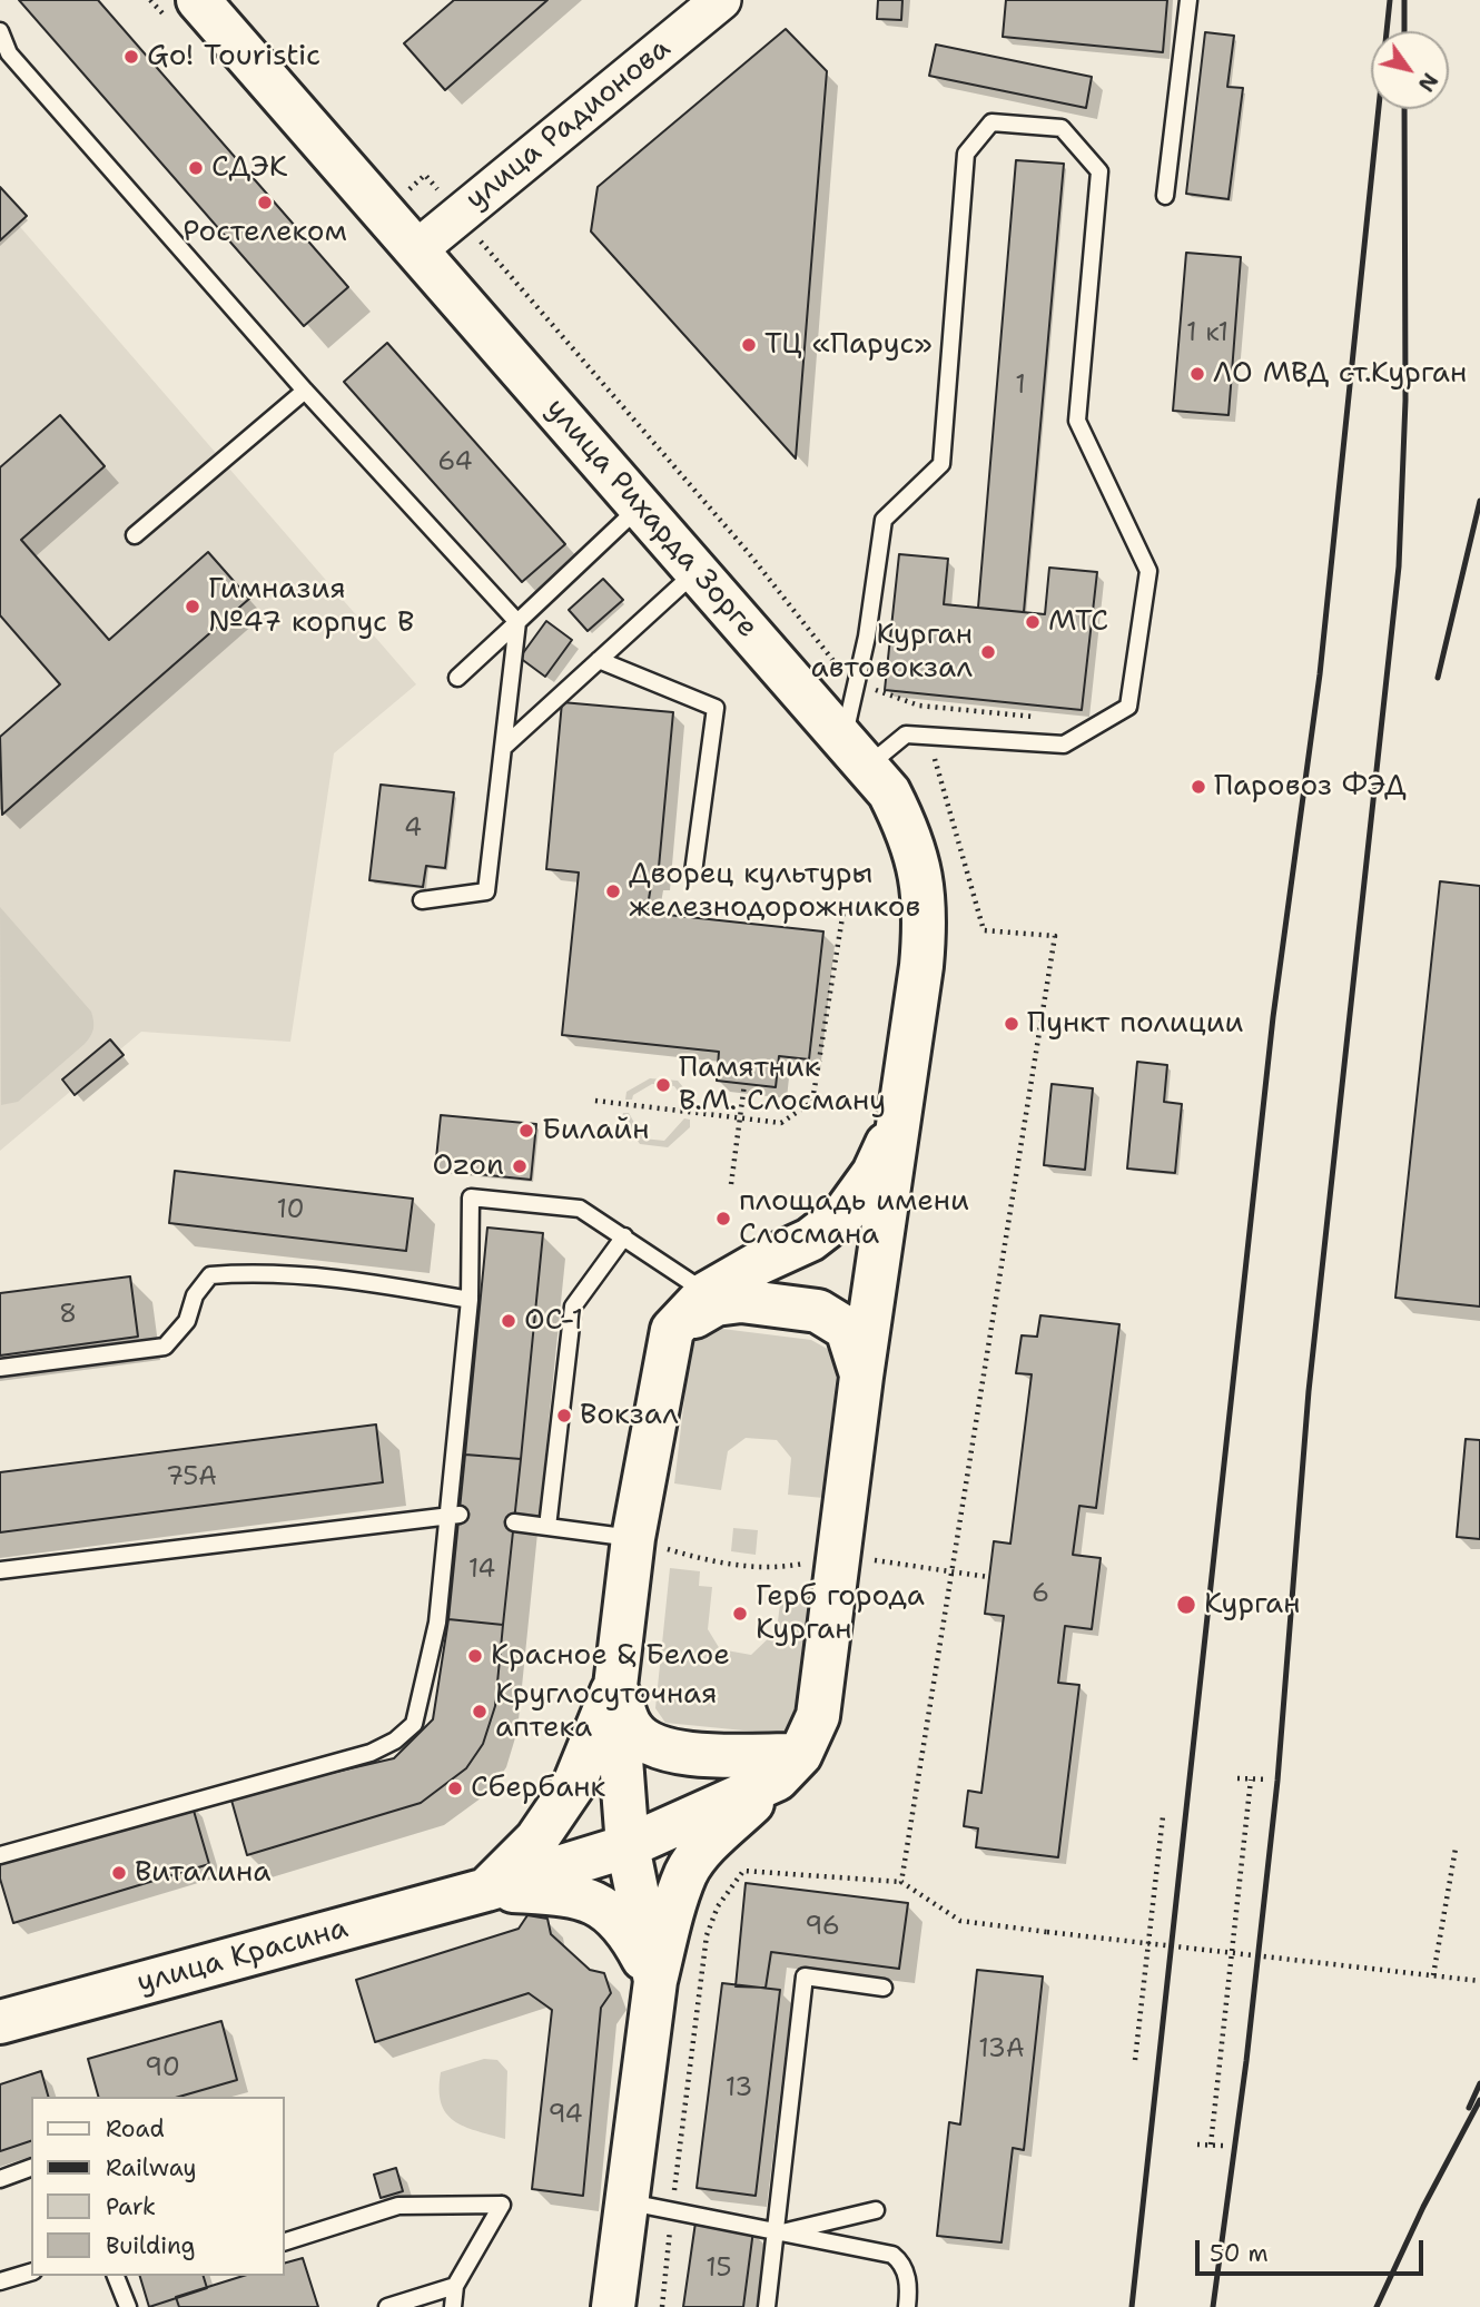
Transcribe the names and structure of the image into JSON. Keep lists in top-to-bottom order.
{
  "streets": {
    "main road": ["улица Рихарда Зорге", "улица Красина"],
    "street": ["улица Радионова"]
  },
  "crossings": [
    ["улица Радионова", "улица Рихарда Зорге"]
  ],
  "places": [
    "Go! Touristic",
    "СДЭК",
    "Ростелеком",
    "ТЦ «Парус»",
    "ЛО МВД ст.Курган",
    "Гимназия №47 корпус В",
    "МТС",
    "Курган автовокзал",
    "Паровоз ФЭД",
    "Дворец культуры железнодорожников",
    "Пункт полиции",
    "Памятник В.М. Слосману",
    "Билайн",
    "Ozon",
    "площадь имени Слосмана",
    "ОС-1",
    "Вокзал",
    "Курган",
    "Герб города Курган",
    "Красное & Белое",
    "Круглосуточная аптека",
    "Сбербанк",
    "Виталина"
  ],
  "house_numbers": [
    "1 к1",
    "1",
    "64",
    "4",
    "10",
    "8",
    "75А",
    "14",
    "6",
    "96",
    "13А",
    "90",
    "13",
    "94",
    "15"
  ],
  "legend": [
    "Road",
    "Railway",
    "Park",
    "Building"
  ],
  "scale_bar": "50 m",
  "north": "bottom right"
}
